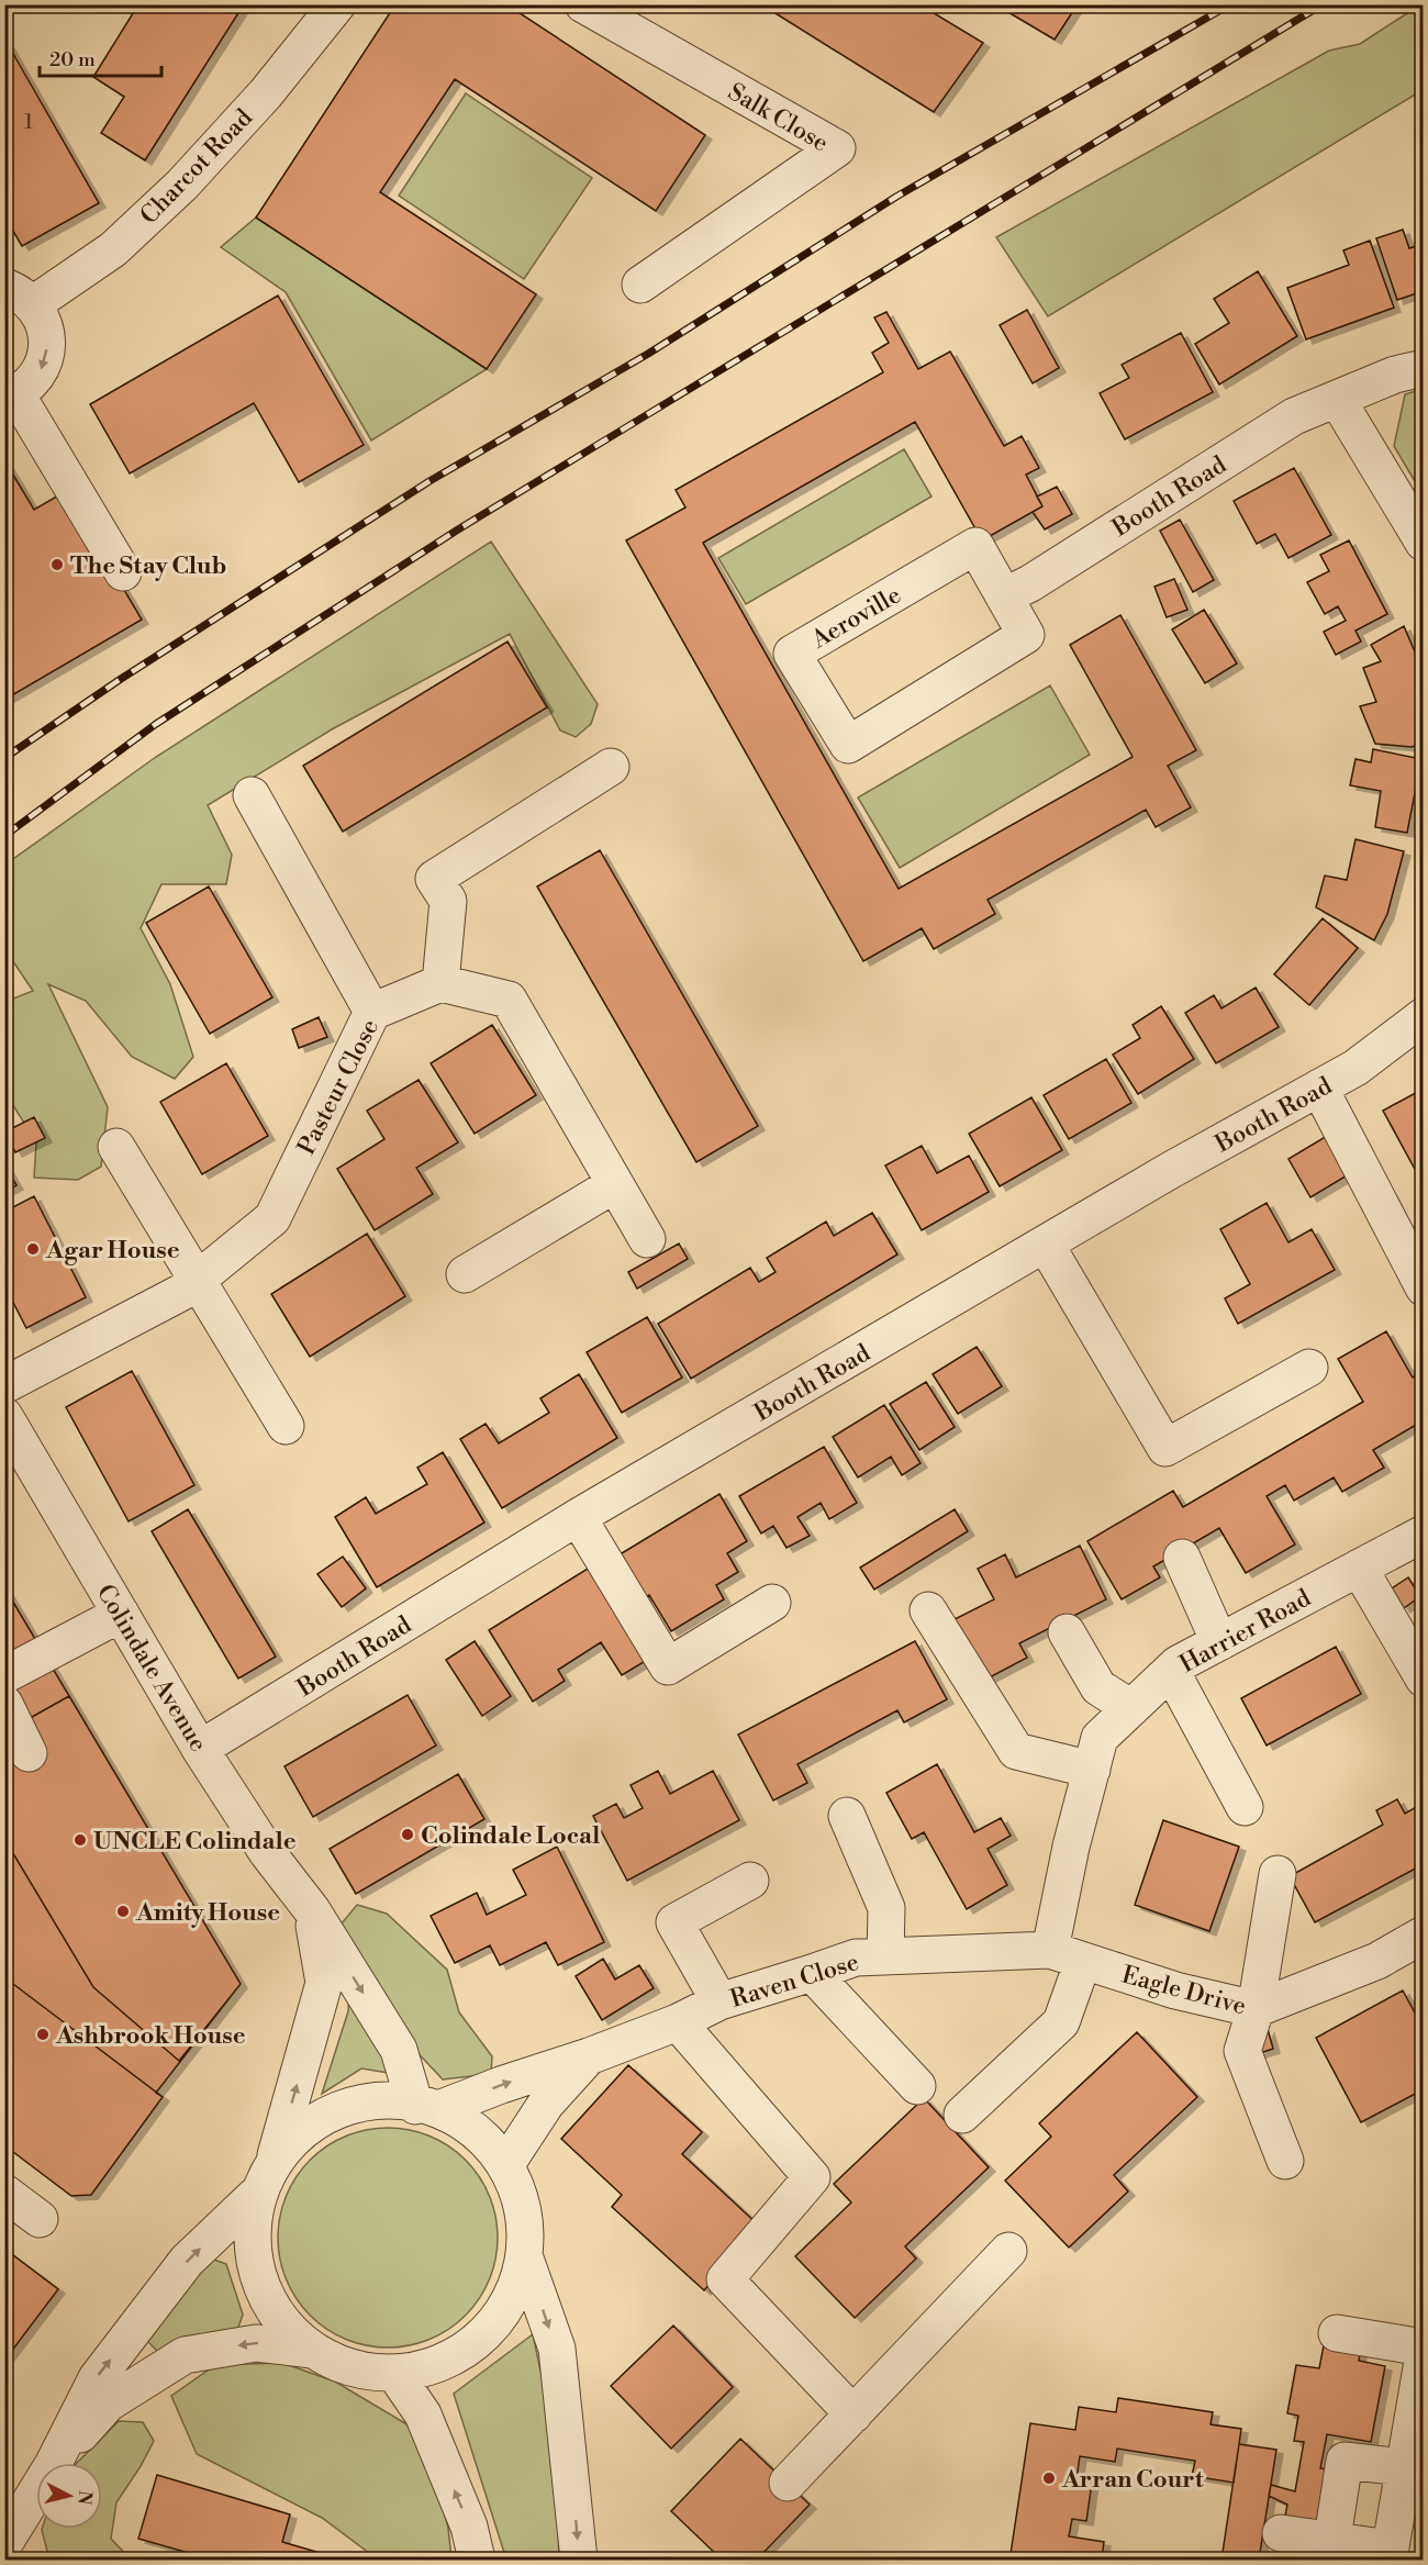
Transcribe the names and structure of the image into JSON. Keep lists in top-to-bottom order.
{
  "streets": {
    "street": [
      "Salk Close",
      "Charcot Road",
      "Booth Road",
      "Aeroville",
      "Pasteur Close",
      "Harrier Road",
      "Colindale Avenue",
      "Raven Close",
      "Eagle Drive"
    ]
  },
  "crossings": [
    ["Booth Road", "Aeroville"],
    ["Booth Road", "Colindale Avenue"],
    ["Harrier Road", "Raven Close"],
    ["Harrier Road", "Eagle Drive"],
    ["Colindale Avenue", "Raven Close"],
    ["Raven Close", "Eagle Drive"]
  ],
  "places": [
    "The Stay Club",
    "Agar House",
    "Colindale Local",
    "UNCLE Colindale",
    "Amity House",
    "Ashbrook House",
    "Arran Court"
  ],
  "house_numbers": ["1"],
  "scale_bar": "20 m",
  "north": "right"
}
